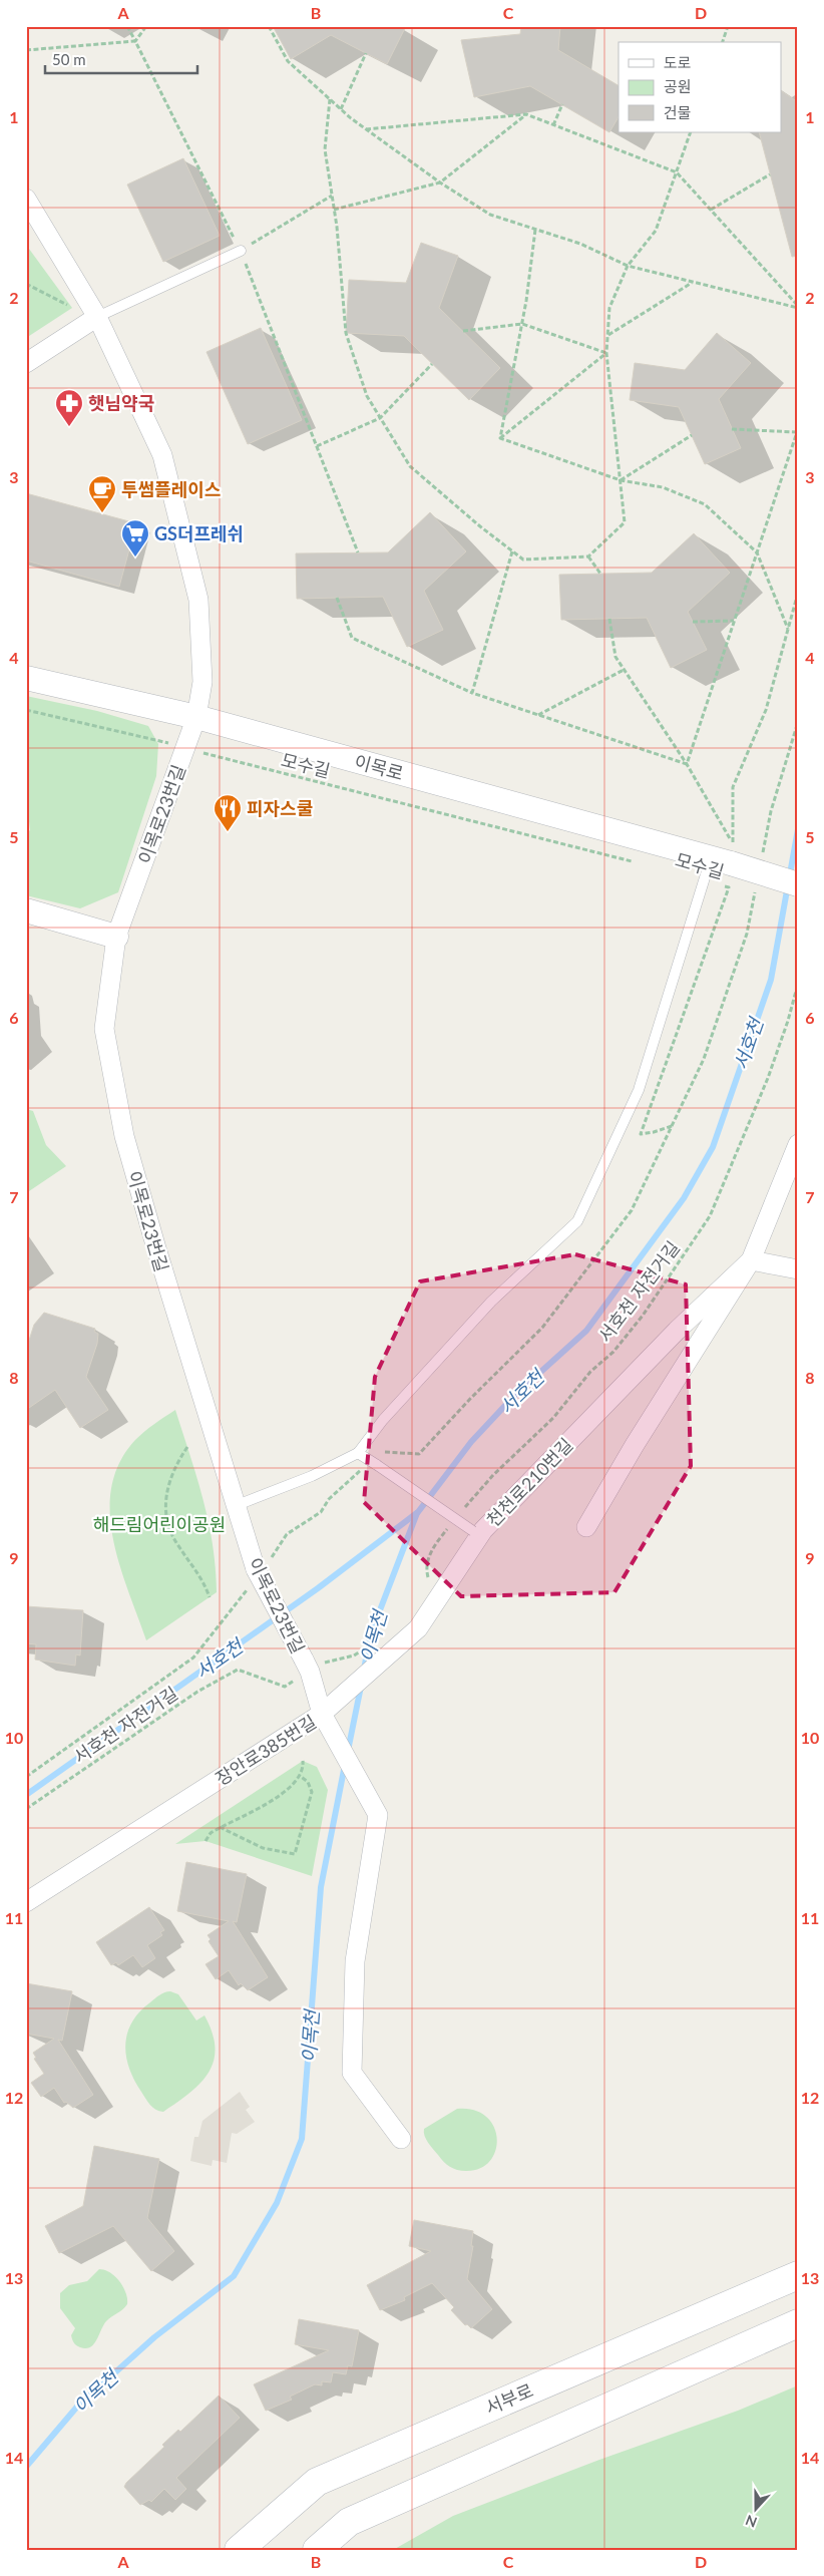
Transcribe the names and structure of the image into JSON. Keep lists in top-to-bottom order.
{
  "streets": {
    "main road": ["서부로"],
    "street": [
      "이목로",
      "이목로23번길",
      "천천로210번길",
      "장안로385번길"
    ],
    "path": ["모수길", "서호천 자전거길"]
  },
  "crossings": [
    ["이목로", "이목로23번길"],
    ["이목로23번길", "서호천 자전거길"],
    ["이목로23번길", "천천로210번길"],
    ["이목로23번길", "장안로385번길"],
    ["천천로210번길", "장안로385번길"]
  ],
  "water": ["서호천", "이목천"],
  "parks": ["해드림어린이공원"],
  "places": {
    "pharmacy": ["햇님약국"],
    "cafe": ["투썸플레이스"],
    "supermarket": ["GS더프레쉬"],
    "restaurant": ["피자스쿨"]
  },
  "legend": ["도로", "공원", "건물"],
  "scale_bar": "50 m",
  "north": "bottom",
  "grid": {
    "columns": [
      "A",
      "B",
      "C",
      "D"
    ],
    "rows": [
      "1",
      "2",
      "3",
      "4",
      "5",
      "6",
      "7",
      "8",
      "9",
      "10",
      "11",
      "12",
      "13",
      "14"
    ]
  }
}
